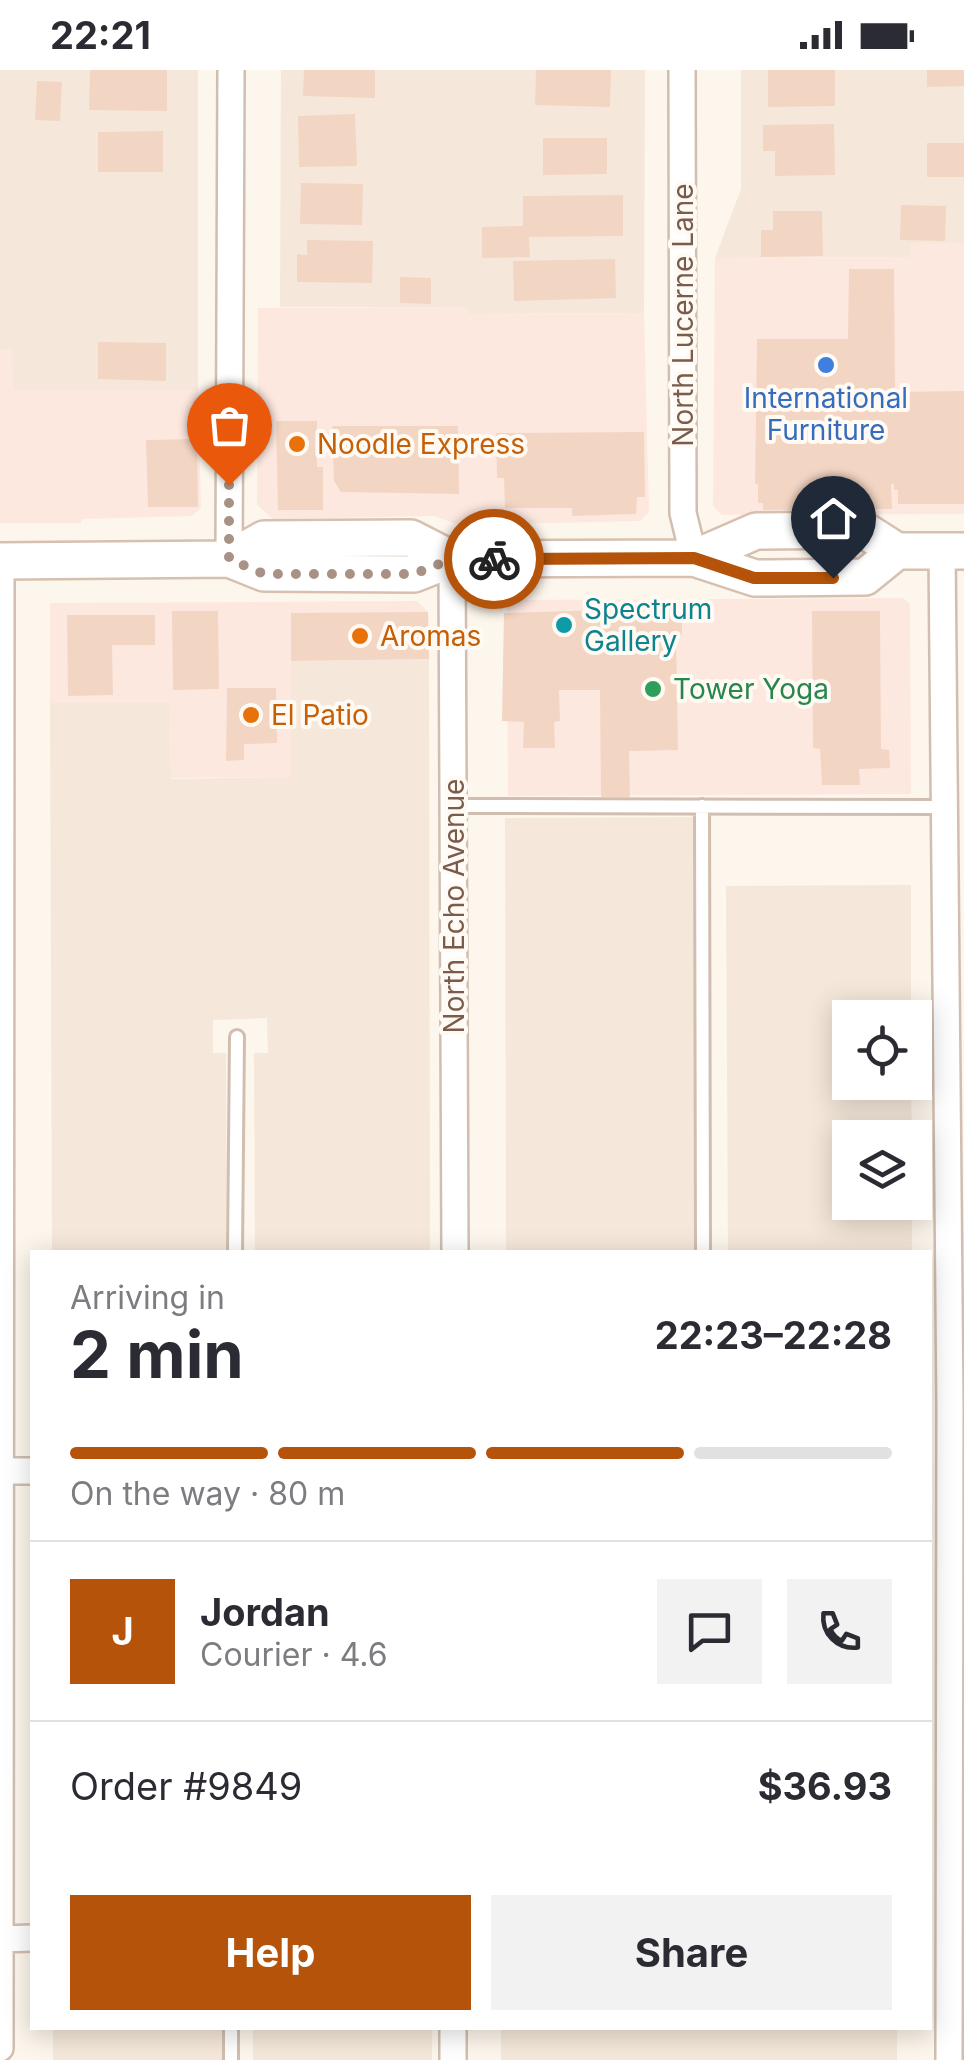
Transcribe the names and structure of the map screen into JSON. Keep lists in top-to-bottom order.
{
  "streets": {
    "street": ["North Lucerne Lane", "North Echo Avenue"]
  },
  "places": [
    "International Furniture",
    "Noodle Express",
    "Spectrum Gallery",
    "Aromas",
    "Tower Yoga",
    "El Patio"
  ],
  "page": {
    "status": "22:21",
    "heading": ["2 min", "Arriving in", "22:23–22:28"],
    "panel": [
      "Jordan",
      "Courier · 4.6",
      "Order #9849",
      "$36.93"
    ],
    "bar": "On the way · 80 m",
    "round": "J",
    "buttons": ["Help", "Share"]
  }
}
